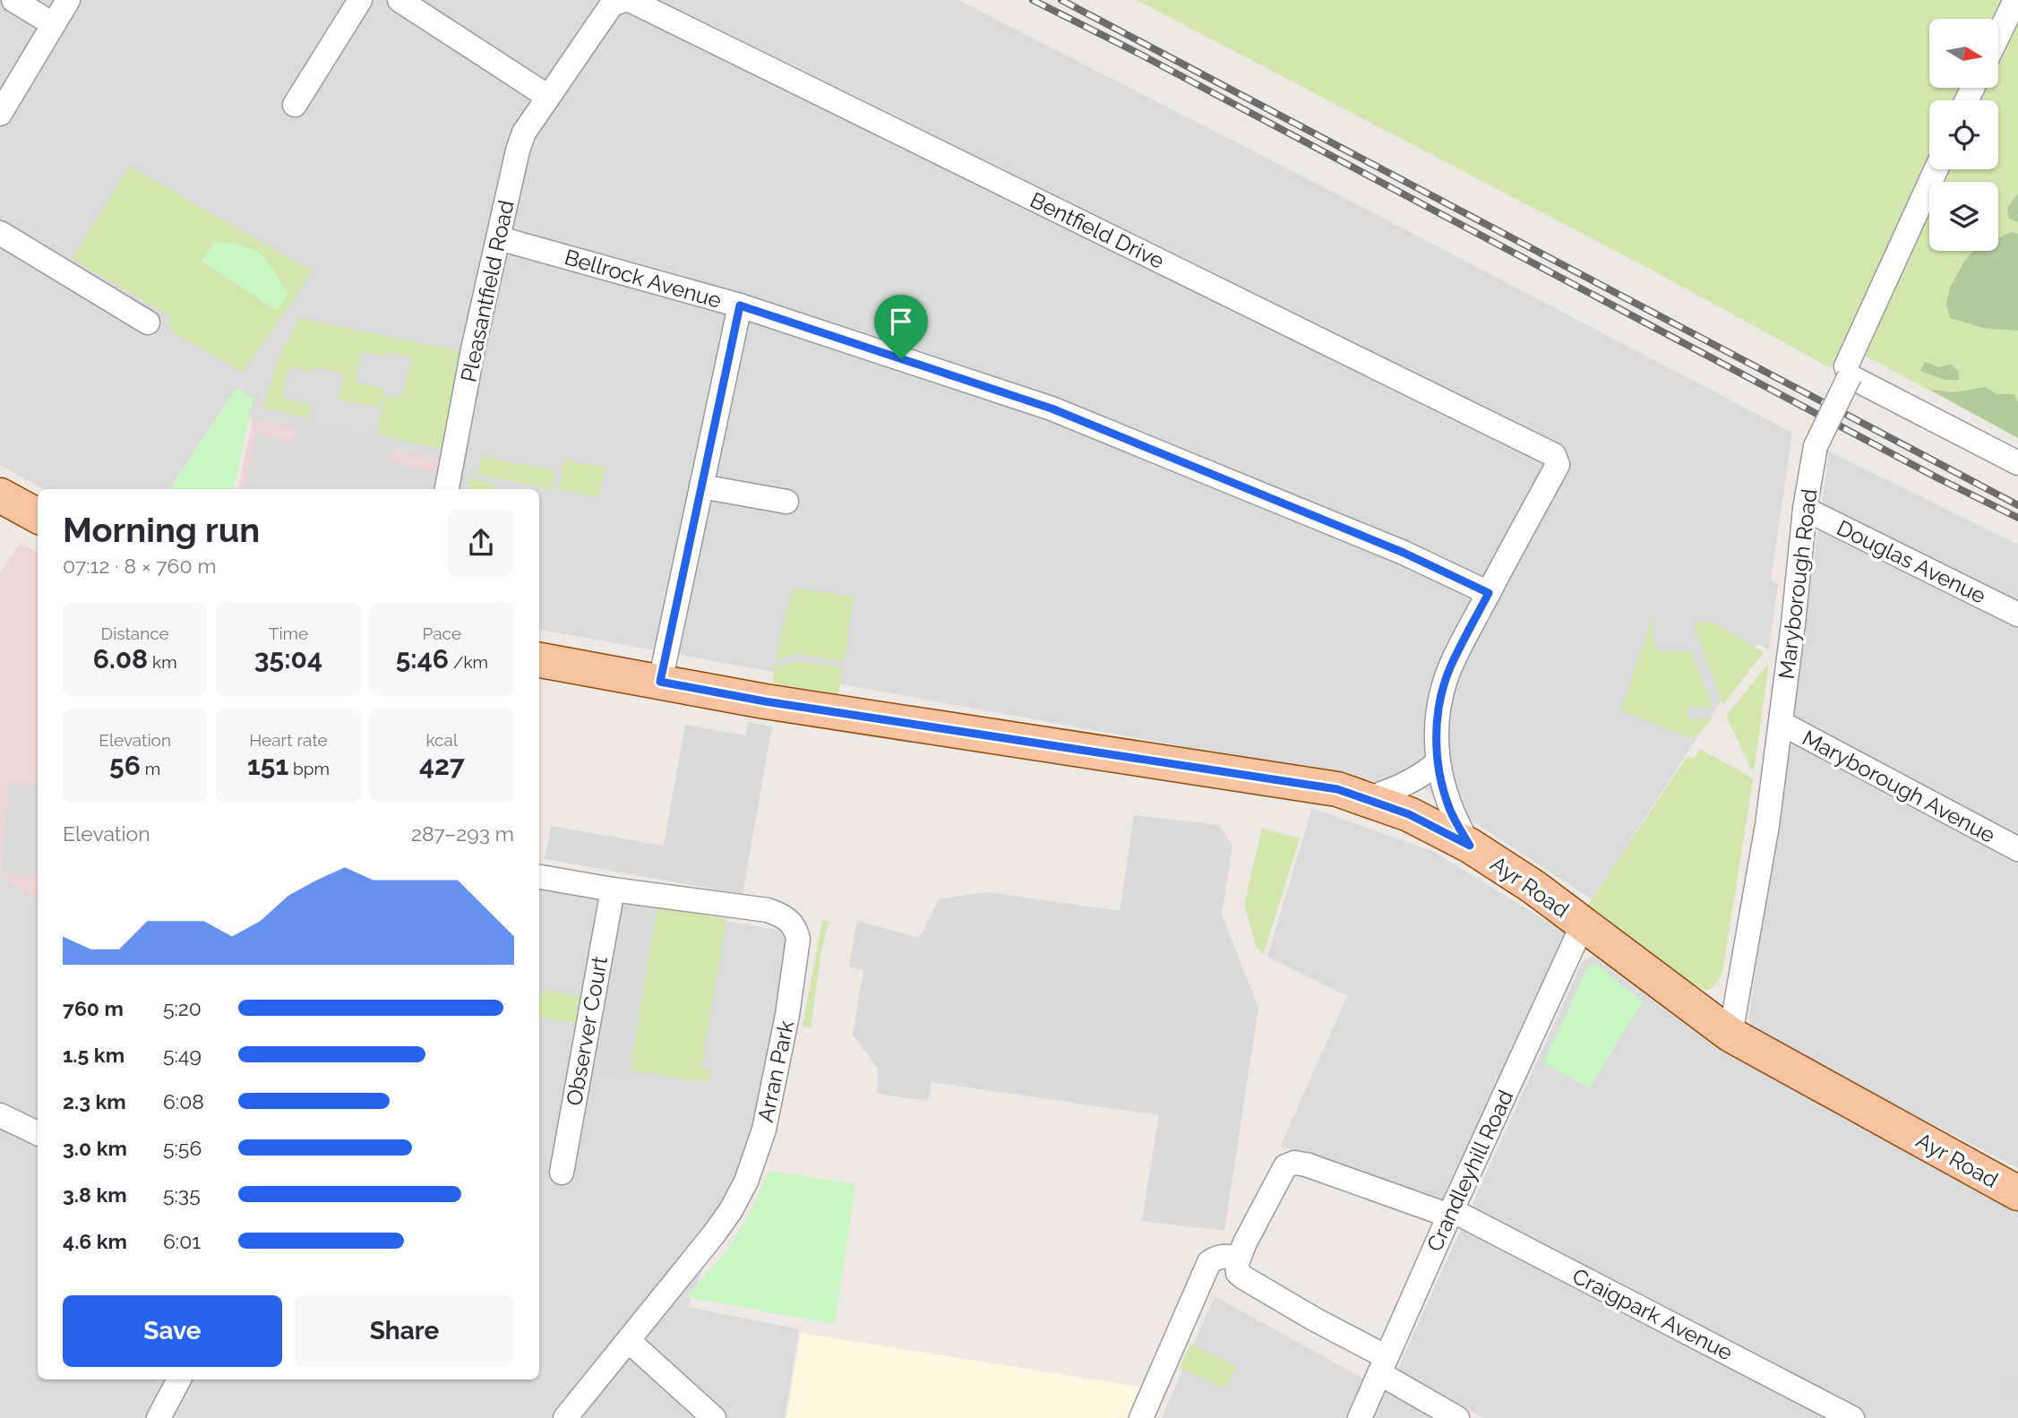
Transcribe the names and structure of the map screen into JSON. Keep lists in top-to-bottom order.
{
  "streets": {
    "main road": ["Ayr Road"],
    "street": [
      "Bentfield Drive",
      "Bellrock Avenue",
      "Pleasantfield Road",
      "Douglas Avenue",
      "Maryborough Road",
      "Maryborough Avenue",
      "Observer Court",
      "Arran Park",
      "Crandleyhill Road",
      "Craigpark Avenue"
    ]
  },
  "crossings": [
    ["Bentfield Drive", "Bellrock Avenue"],
    ["Bellrock Avenue", "Pleasantfield Road"],
    ["Douglas Avenue", "Maryborough Road"],
    ["Maryborough Road", "Maryborough Avenue"],
    ["Maryborough Road", "Ayr Road"],
    ["Ayr Road", "Crandleyhill Road"],
    ["Observer Court", "Arran Park"],
    ["Crandleyhill Road", "Craigpark Avenue"]
  ],
  "north": "right",
  "page": {
    "heading": ["Morning run", "07:12 · 8 × 760 m"],
    "stats": [
      ["Distance", "6.08 km"],
      ["Time", "35:04"],
      ["Pace", "5:46 /km"],
      ["Elevation", "56 m"],
      ["Heart rate", "151 bpm"],
      ["kcal", "427"]
    ],
    "chart": ["Elevation", "287–293 m"],
    "list": [
      {
        "name": "760 m",
        "note": "5:20"
      },
      {
        "name": "1.5 km",
        "note": "5:49"
      },
      {
        "name": "2.3 km",
        "note": "6:08"
      },
      {
        "name": "3.0 km",
        "note": "5:56"
      },
      {
        "name": "3.8 km",
        "note": "5:35"
      },
      {
        "name": "4.6 km",
        "note": "6:01"
      }
    ],
    "buttons": ["Save", "Share"]
  }
}
